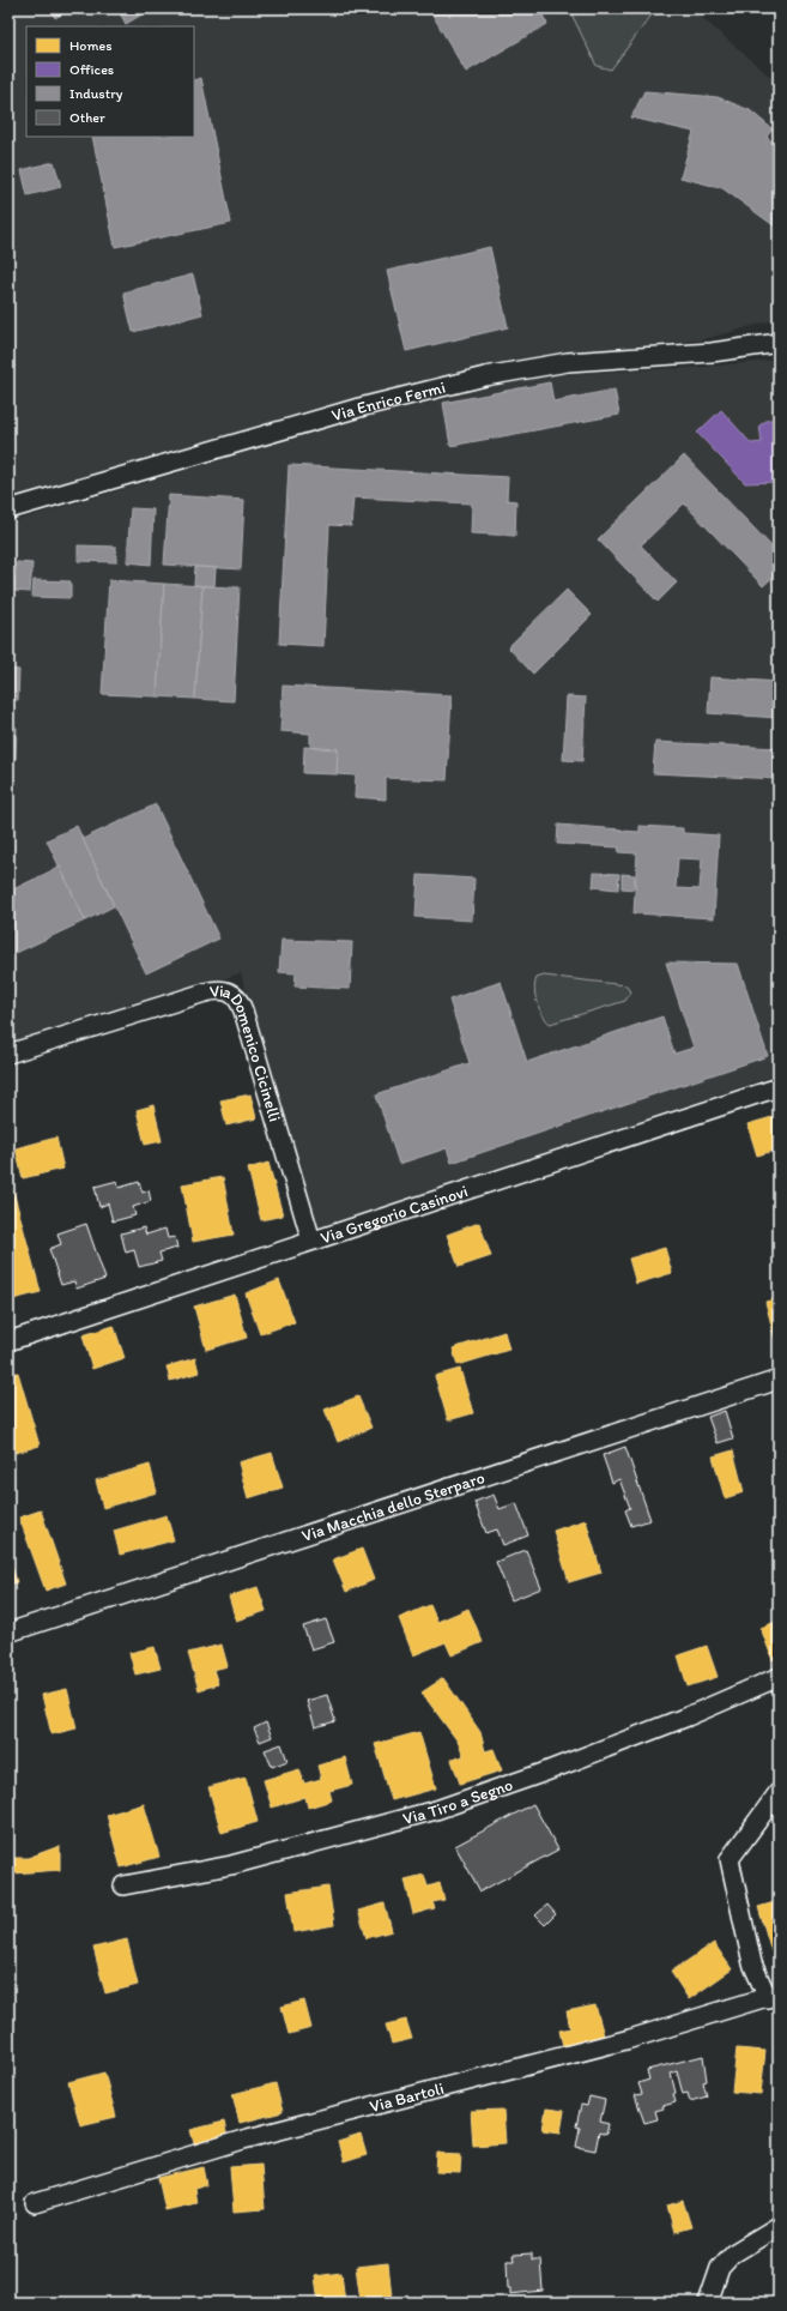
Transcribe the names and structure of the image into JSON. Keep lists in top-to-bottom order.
{
  "streets": {
    "street": [
      "Via Enrico Fermi",
      "Via Domenico Cicinelli",
      "Via Gregorio Casinovi",
      "Via Macchia dello Sterparo",
      "Via Tiro a Segno",
      "Via Bartoli"
    ]
  },
  "crossings": [
    ["Via Domenico Cicinelli", "Via Gregorio Casinovi"]
  ],
  "legend": [
    "Homes",
    "Offices",
    "Industry",
    "Other"
  ]
}
